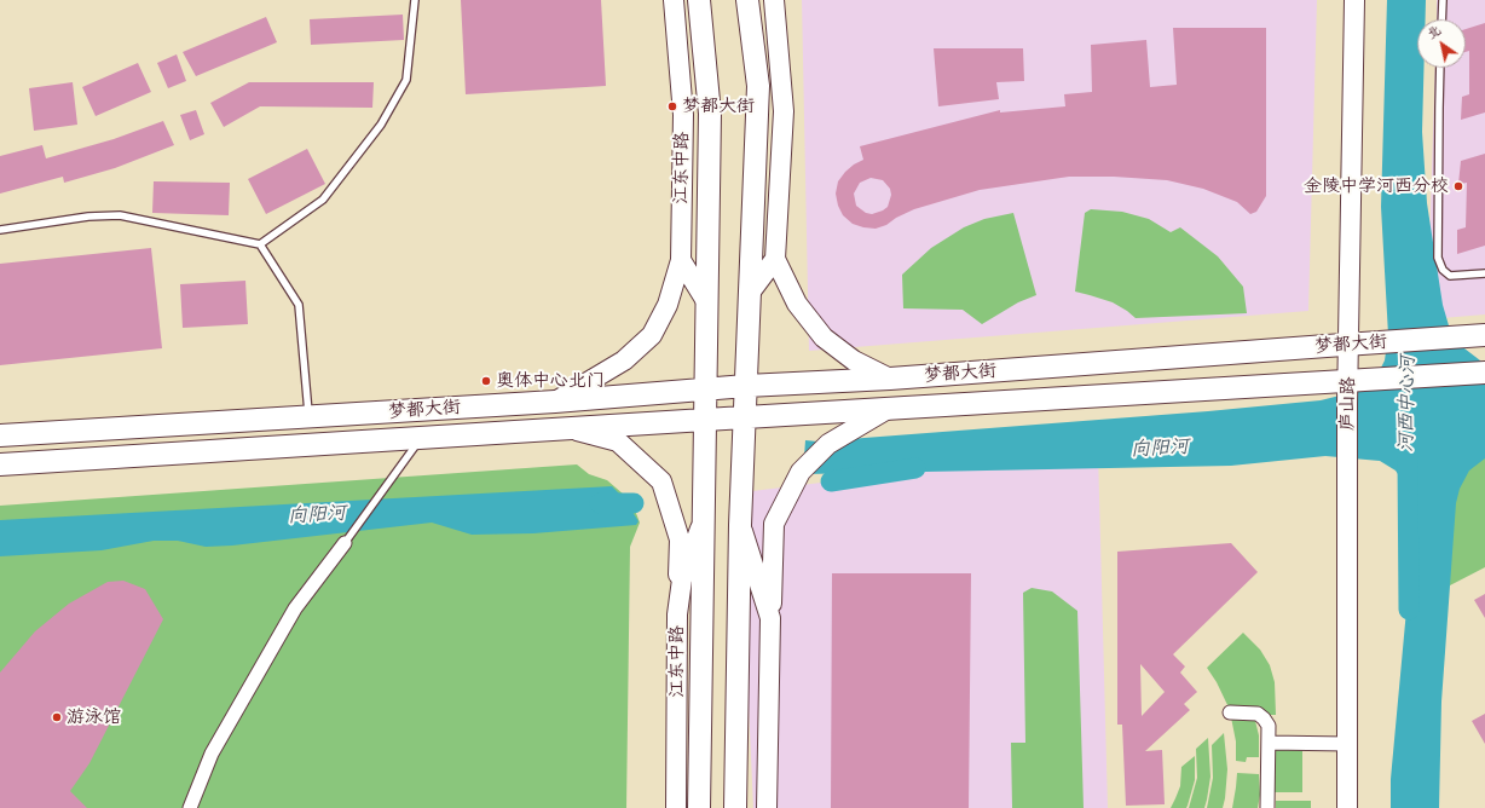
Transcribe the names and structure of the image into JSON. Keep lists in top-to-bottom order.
{
  "streets": {
    "main road": ["江东中路", "梦都大街"],
    "street": ["庐山路"]
  },
  "crossings": [
    ["江东中路", "梦都大街"],
    ["梦都大街", "庐山路"]
  ],
  "water": ["河西中心河", "向阳河"],
  "places": [
    "梦都大街",
    "金陵中学河西分校",
    "奥体中心北门",
    "游泳馆"
  ],
  "north": "top left"
}
